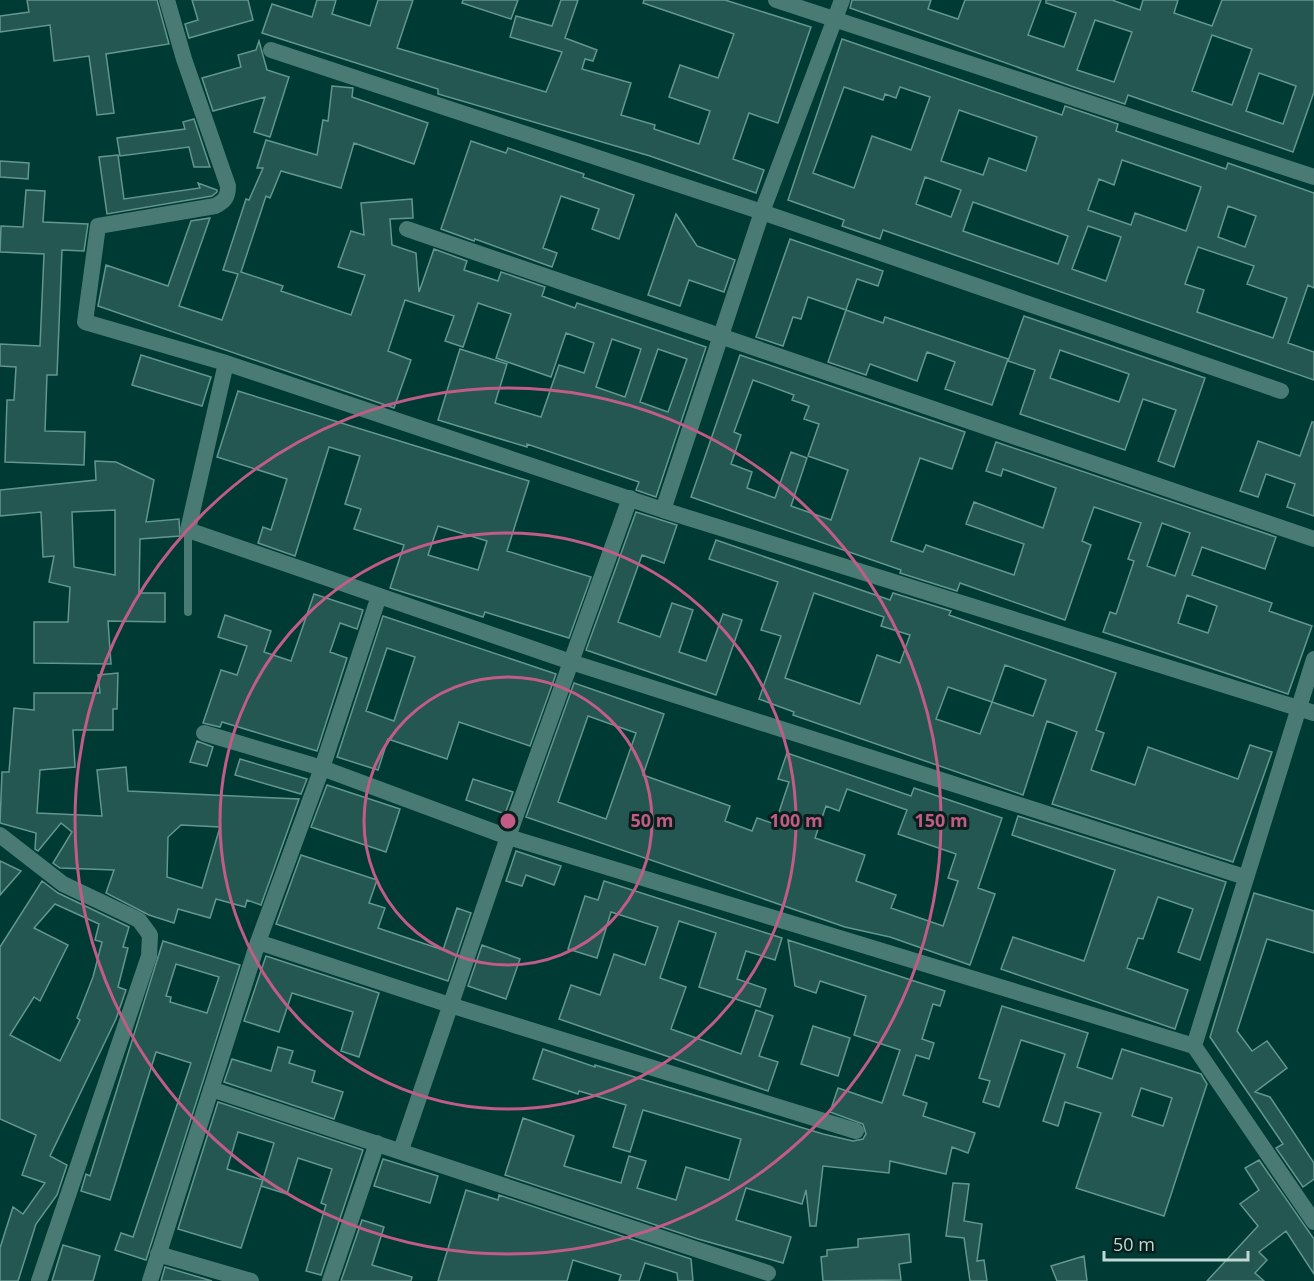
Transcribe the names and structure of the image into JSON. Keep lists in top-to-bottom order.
{
  "scale_bar": "50 m",
  "rings": ["50 m", "100 m", "150 m"]
}
